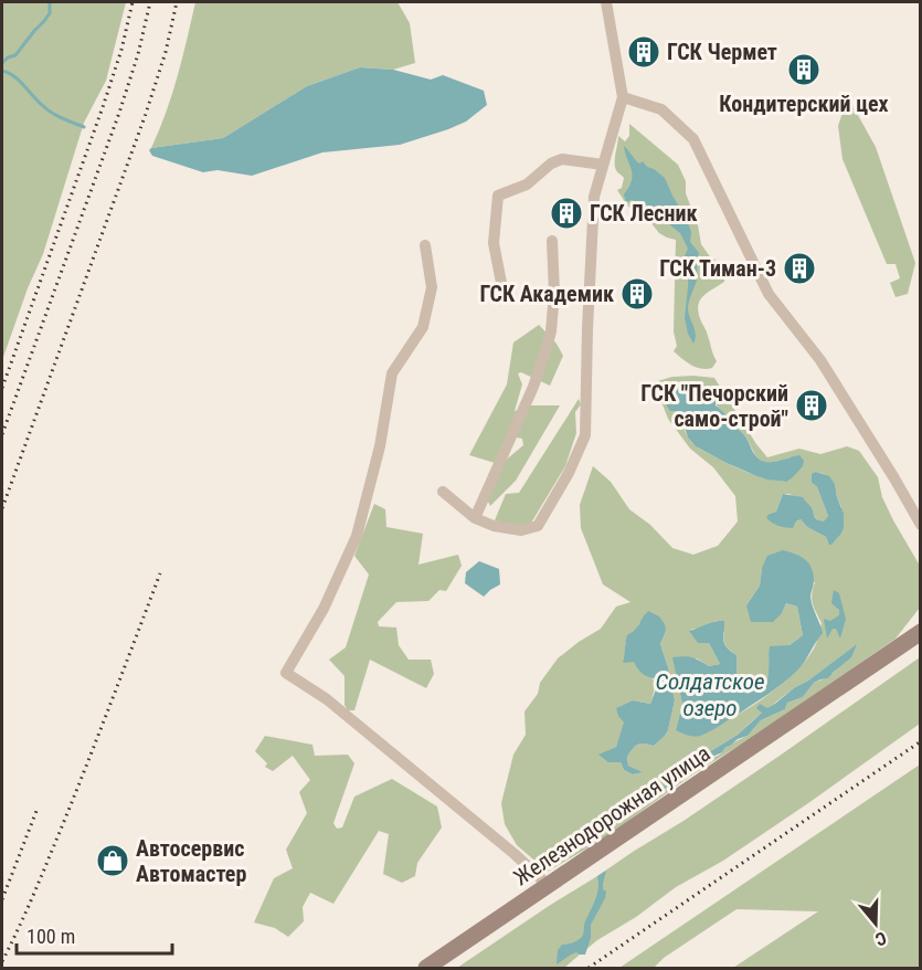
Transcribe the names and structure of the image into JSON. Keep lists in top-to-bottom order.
{
  "streets": {
    "main road": ["Железнодорожная улица"]
  },
  "water": ["Солдатское озеро"],
  "places": {
    "building": [
      "ГСК Чермет",
      "Кондитерский цех",
      "ГСК Лесник",
      "ГСК Тиман-3",
      "ГСК Академик",
      "ГСК \"Печорский само-строй\""
    ],
    "shop": ["Автосервис Автомастер"]
  },
  "scale_bar": "100 m",
  "north": "bottom"
}
